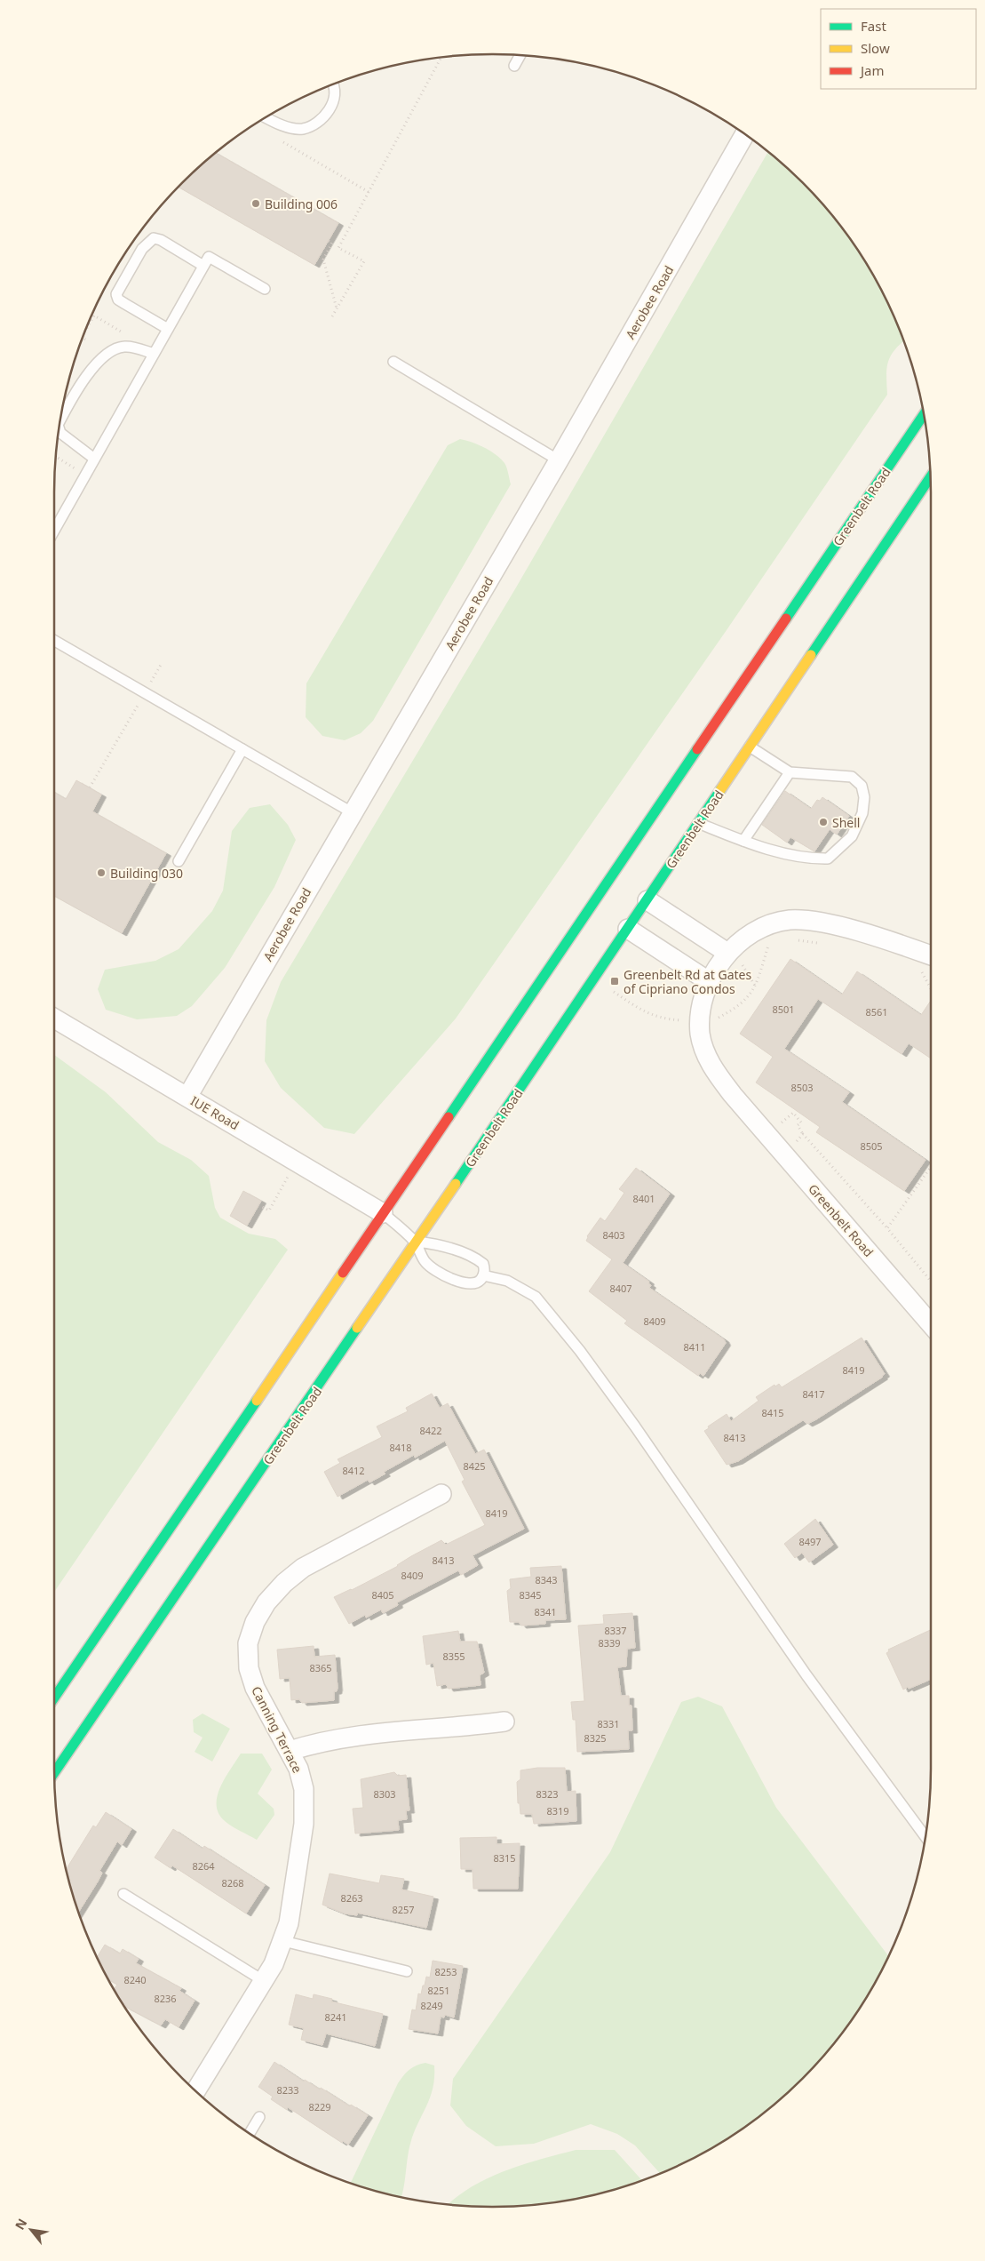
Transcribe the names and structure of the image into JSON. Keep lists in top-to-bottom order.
{
  "streets": {
    "main road": ["Greenbelt Road"],
    "street": ["Aerobee Road", "IUE Road", "Canning Terrace"]
  },
  "crossings": [
    ["Aerobee Road", "IUE Road"],
    ["Greenbelt Road", "IUE Road"]
  ],
  "places": {
    "other": ["Building 006", "Shell", "Building 030"],
    "transit": ["Greenbelt Rd at Gates of Cipriano Condos"]
  },
  "house_numbers": [
    "8501",
    "8561",
    "8503",
    "8505",
    "8401",
    "8403",
    "8407",
    "8409",
    "8411",
    "8419",
    "8417",
    "8415",
    "8422",
    "8413",
    "8418",
    "8425",
    "8412",
    "8419",
    "8497",
    "8413",
    "8409",
    "8343",
    "8405",
    "8345",
    "8341",
    "8337",
    "8339",
    "8355",
    "8365",
    "8331",
    "8325",
    "8303",
    "8323",
    "8319",
    "8315",
    "8264",
    "8268",
    "8263",
    "8257",
    "8253",
    "8240",
    "8251",
    "8236",
    "8249",
    "8241",
    "8233",
    "8229"
  ],
  "legend": ["Fast", "Slow", "Jam"],
  "north": "top left"
}
